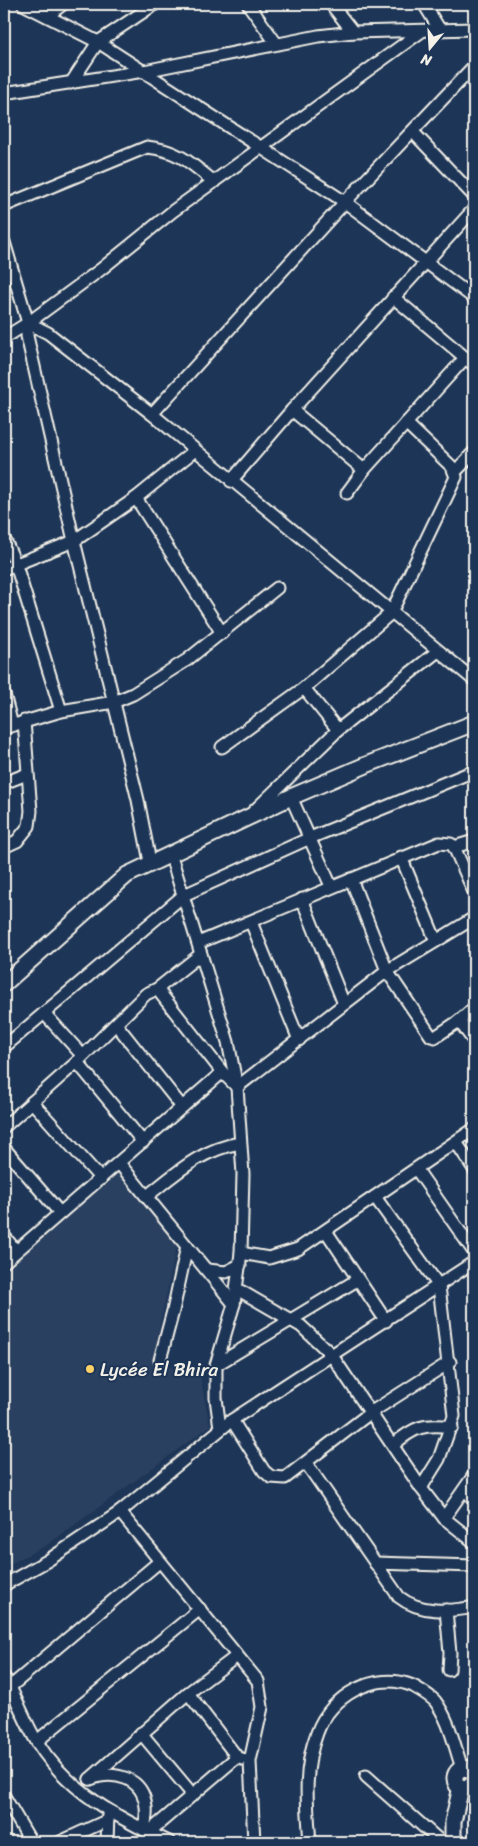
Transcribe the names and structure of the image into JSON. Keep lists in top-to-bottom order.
{
  "places": ["Lycée El Bhira"],
  "north": "bottom"
}
